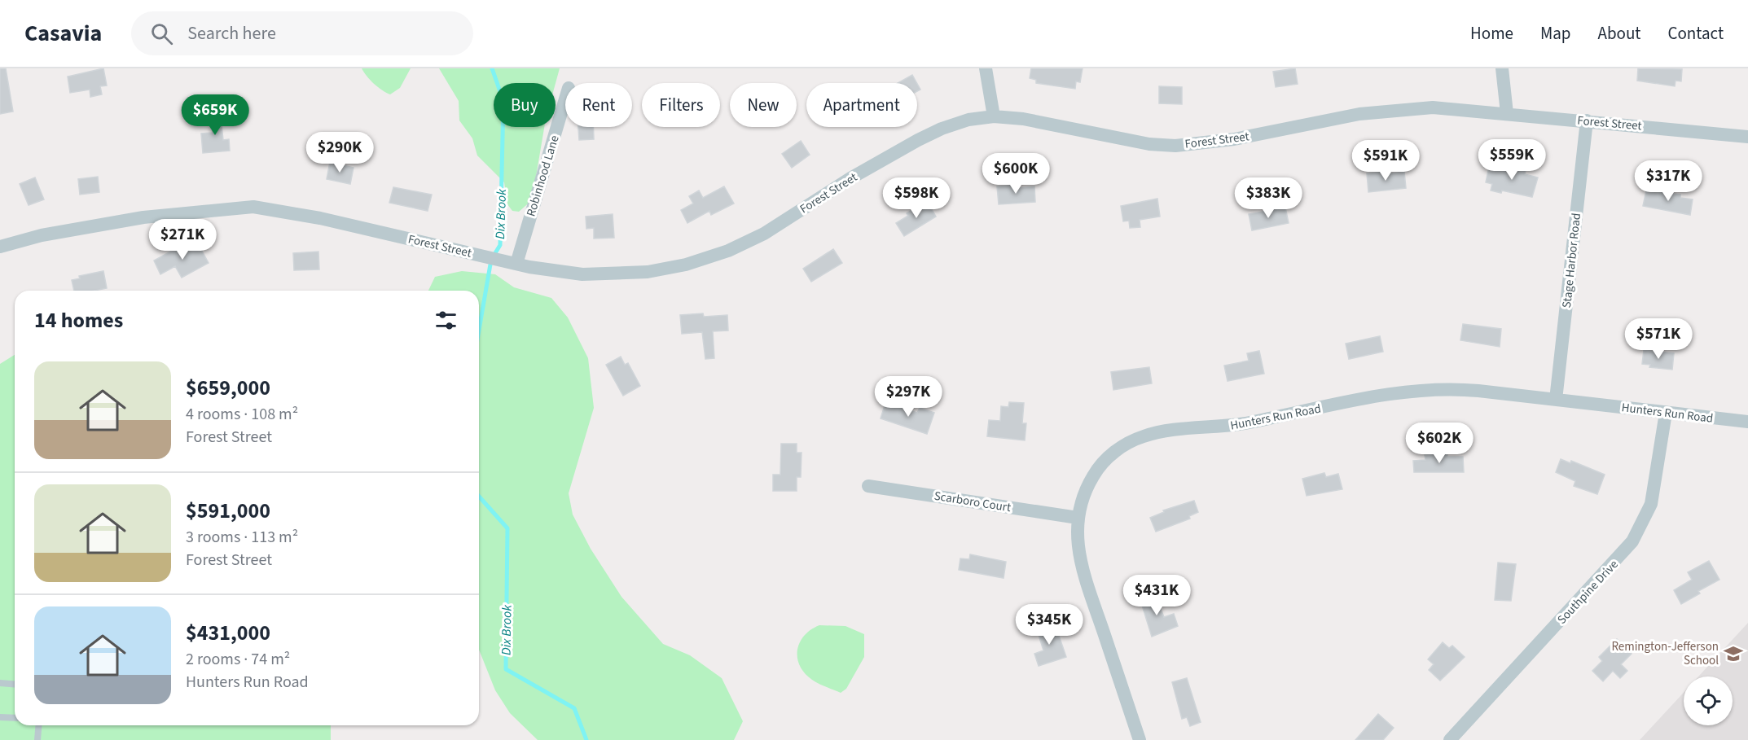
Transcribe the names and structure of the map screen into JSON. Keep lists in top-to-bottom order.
{
  "streets": {
    "street": [
      "Forest Street",
      "Robinhood Lane",
      "Stage Harbor Road",
      "Hunters Run Road",
      "Scarboro Court",
      "Southpine Drive"
    ]
  },
  "crossings": [
    ["Forest Street", "Robinhood Lane"],
    ["Forest Street", "Stage Harbor Road"],
    ["Stage Harbor Road", "Hunters Run Road"],
    ["Hunters Run Road", "Scarboro Court"],
    ["Hunters Run Road", "Southpine Drive"]
  ],
  "water": ["Dix Brook"],
  "places": {
    "school or university": ["Remington-Jefferson School"]
  },
  "page": {
    "header": "Casavia",
    "search": "Search here",
    "nav": [
      "Home",
      "Map",
      "About",
      "Contact"
    ],
    "chip": [
      "Buy",
      "Rent",
      "Filters",
      "New",
      "Apartment"
    ],
    "price": [
      "$659K",
      "$290K",
      "$559K",
      "$591K",
      "$600K",
      "$317K",
      "$598K",
      "$383K",
      "$271K",
      "$571K",
      "$297K",
      "$602K",
      "$431K",
      "$345K"
    ],
    "heading": "14 homes",
    "list": [
      {
        "name": "$659,000",
        "note": "4 rooms · 108 m² · Forest Street"
      },
      {
        "name": "$591,000",
        "note": "3 rooms · 113 m² · Forest Street"
      },
      {
        "name": "$431,000",
        "note": "2 rooms · 74 m² · Hunters Run Road"
      }
    ]
  }
}
